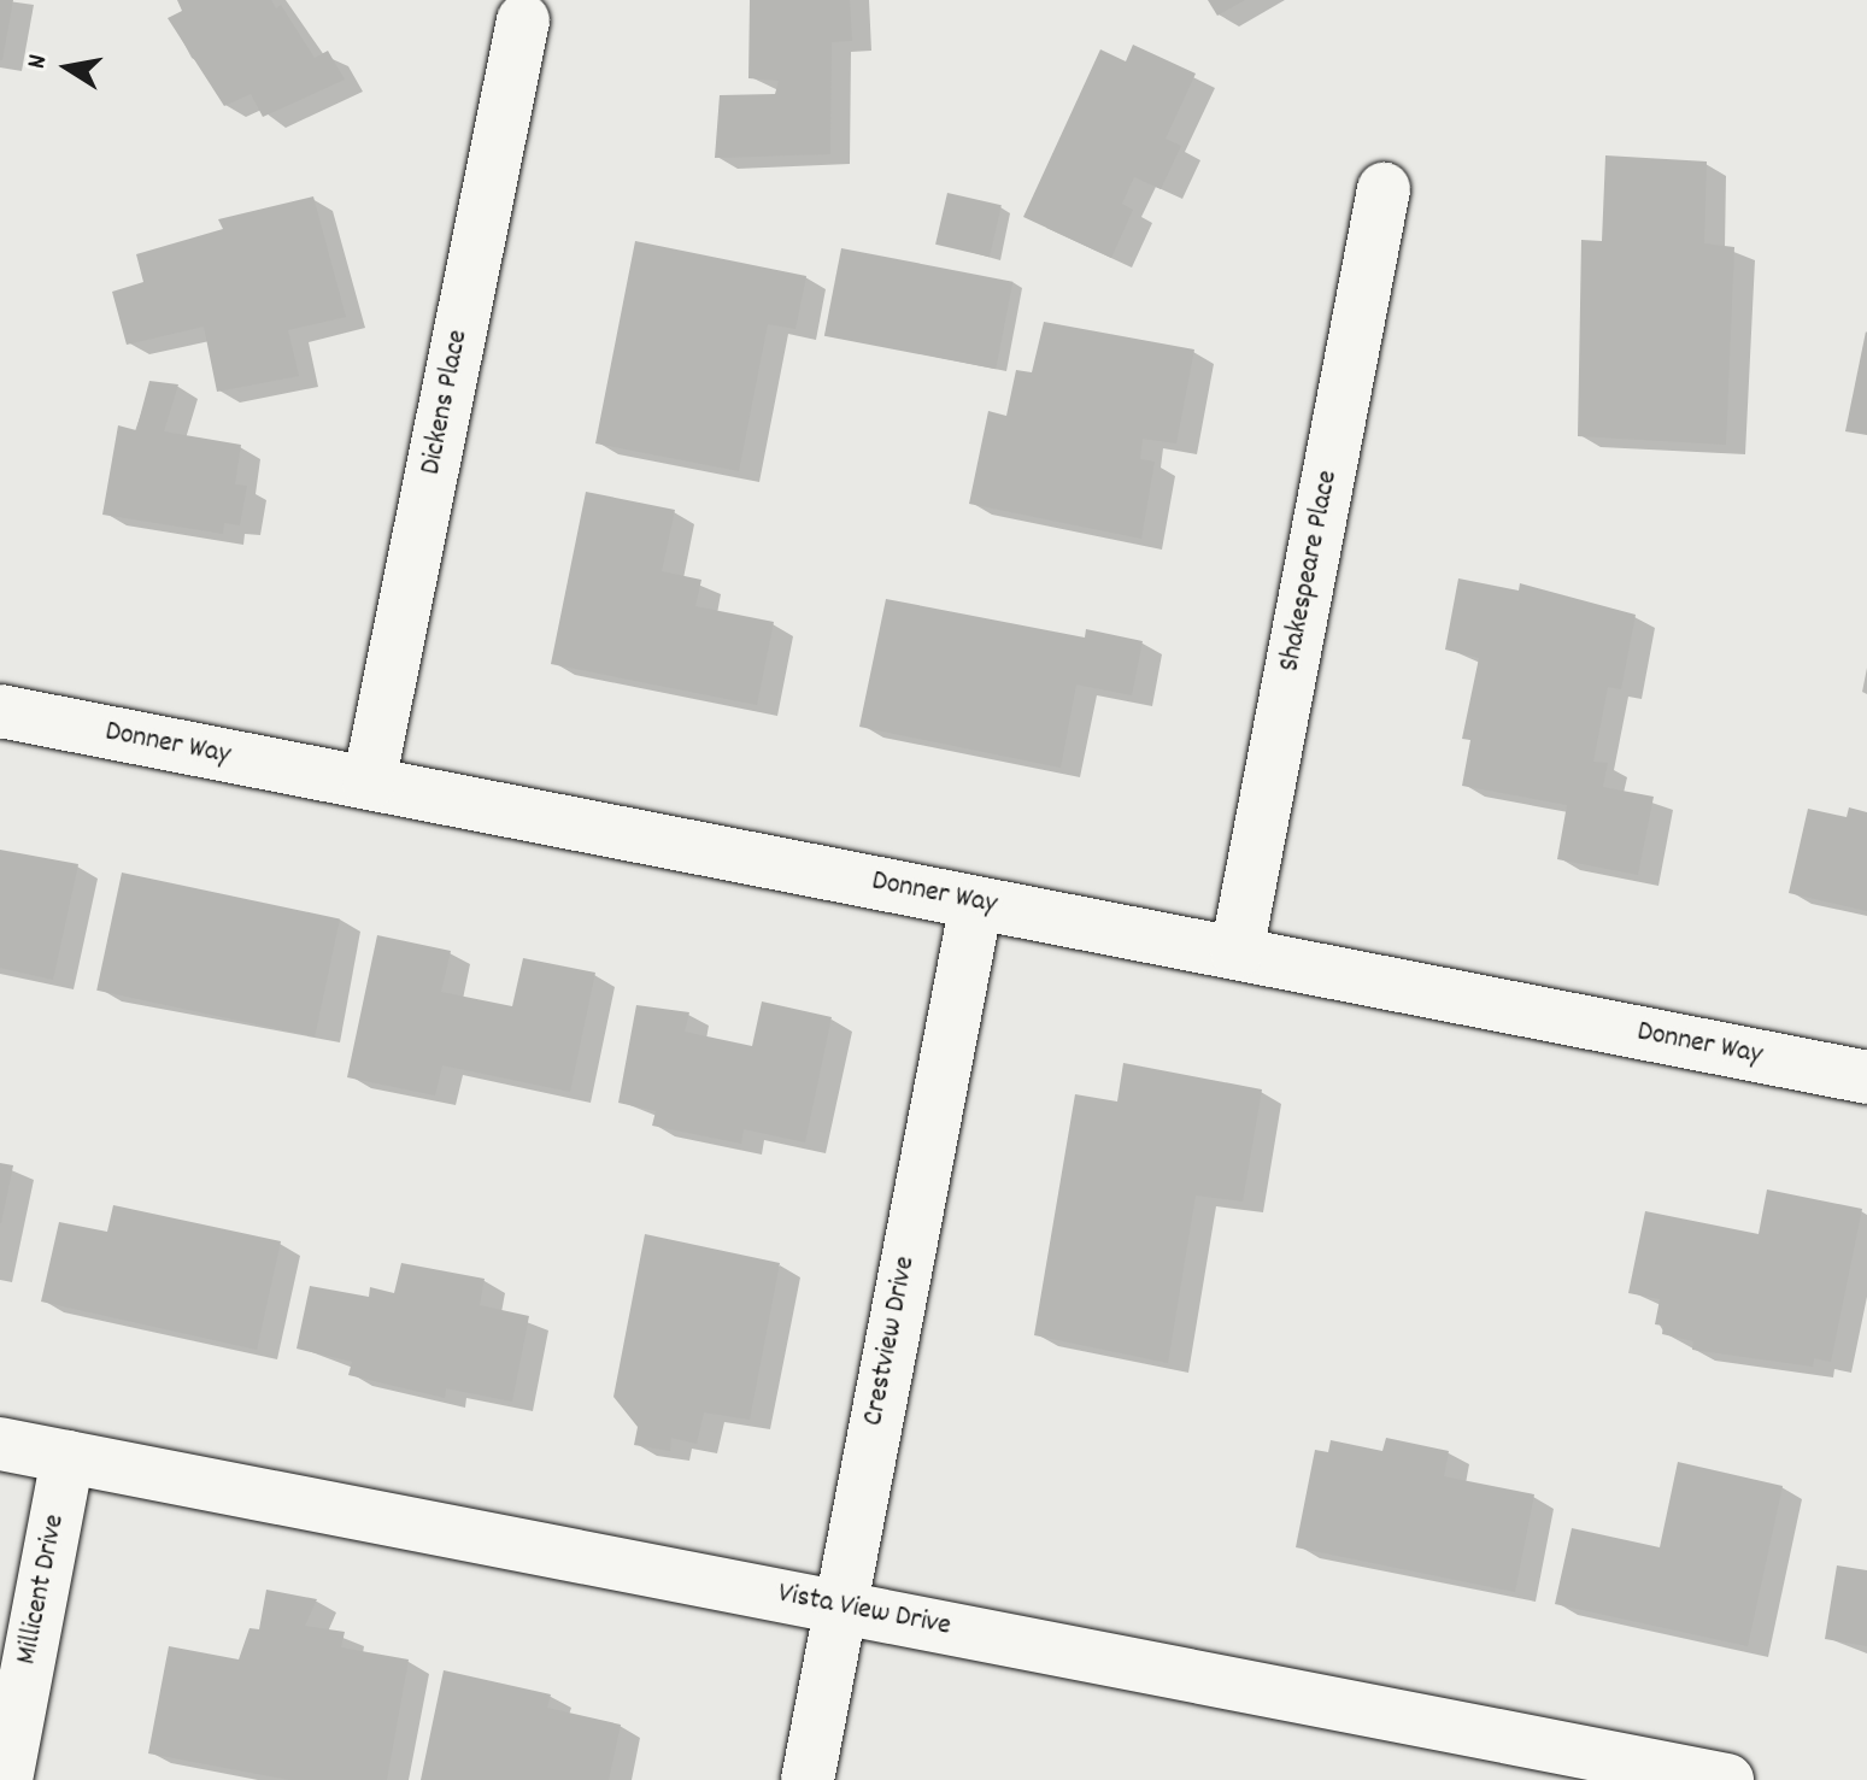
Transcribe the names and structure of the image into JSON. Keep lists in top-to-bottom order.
{
  "streets": {
    "street": [
      "Dickens Place",
      "Shakespeare Place",
      "Donner Way",
      "Crestview Drive",
      "Millicent Drive",
      "Vista View Drive"
    ]
  },
  "crossings": [
    ["Dickens Place", "Donner Way"],
    ["Shakespeare Place", "Donner Way"],
    ["Donner Way", "Crestview Drive"],
    ["Crestview Drive", "Vista View Drive"],
    ["Millicent Drive", "Vista View Drive"]
  ],
  "north": "left"
}
